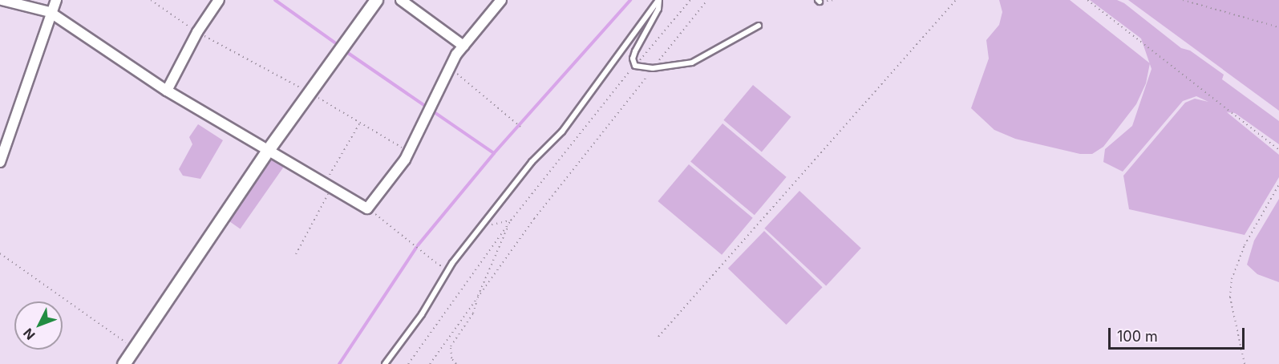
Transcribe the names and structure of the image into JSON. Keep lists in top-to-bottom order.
{
  "scale_bar": "100 m",
  "north": "bottom left"
}
